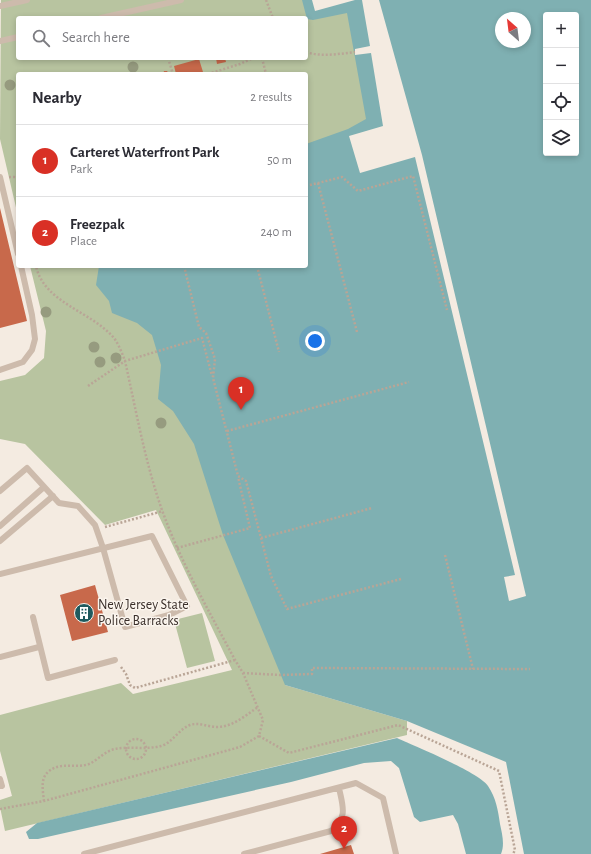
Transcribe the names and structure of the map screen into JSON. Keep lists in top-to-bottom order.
{
  "places": {
    "building": ["New Jersey State Police Barracks"]
  },
  "north": "top left",
  "page": {
    "map_buttons": ["+", "−"],
    "search": "Search here",
    "heading": ["Nearby", "2 results"],
    "list": [
      {
        "mark": "1",
        "name": "Carteret Waterfront Park",
        "note": "Park",
        "value": "50 m"
      },
      {
        "mark": "2",
        "name": "Freezpak",
        "note": "Place",
        "value": "240 m"
      }
    ],
    "pins": ["1", "2"]
  }
}
